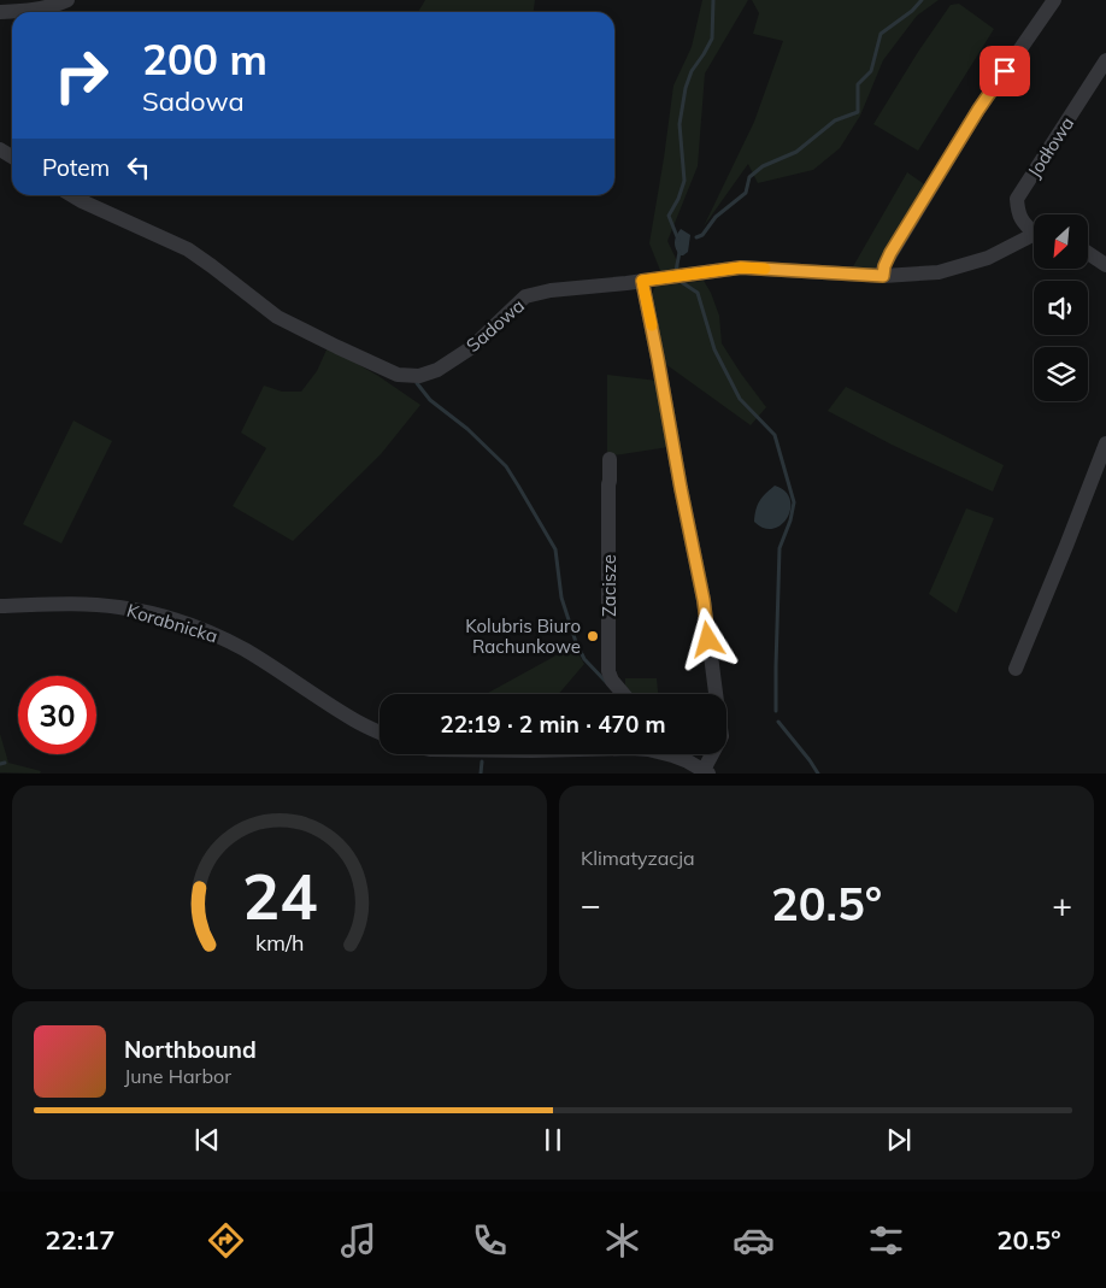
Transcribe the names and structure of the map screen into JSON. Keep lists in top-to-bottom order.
{
  "streets": {
    "street": [
      "Jodłowa",
      "Sadowa",
      "Zacisze",
      "Korabnicka"
    ]
  },
  "places": ["Kolubris Biuro Rachunkowe"],
  "north": "bottom left",
  "page": {
    "turn": ["200 m", "Sadowa"],
    "then": "Potem",
    "limit": "30",
    "trip": "22:19 · 2 min · 470 m",
    "tile": "Klimatyzacja",
    "heat": ["−", "20.5°", "+"],
    "song": ["Northbound", "June Harbor"],
    "tabs": ["22:17", "20.5°"],
    "gauge": ["24", "km/h"]
  }
}
